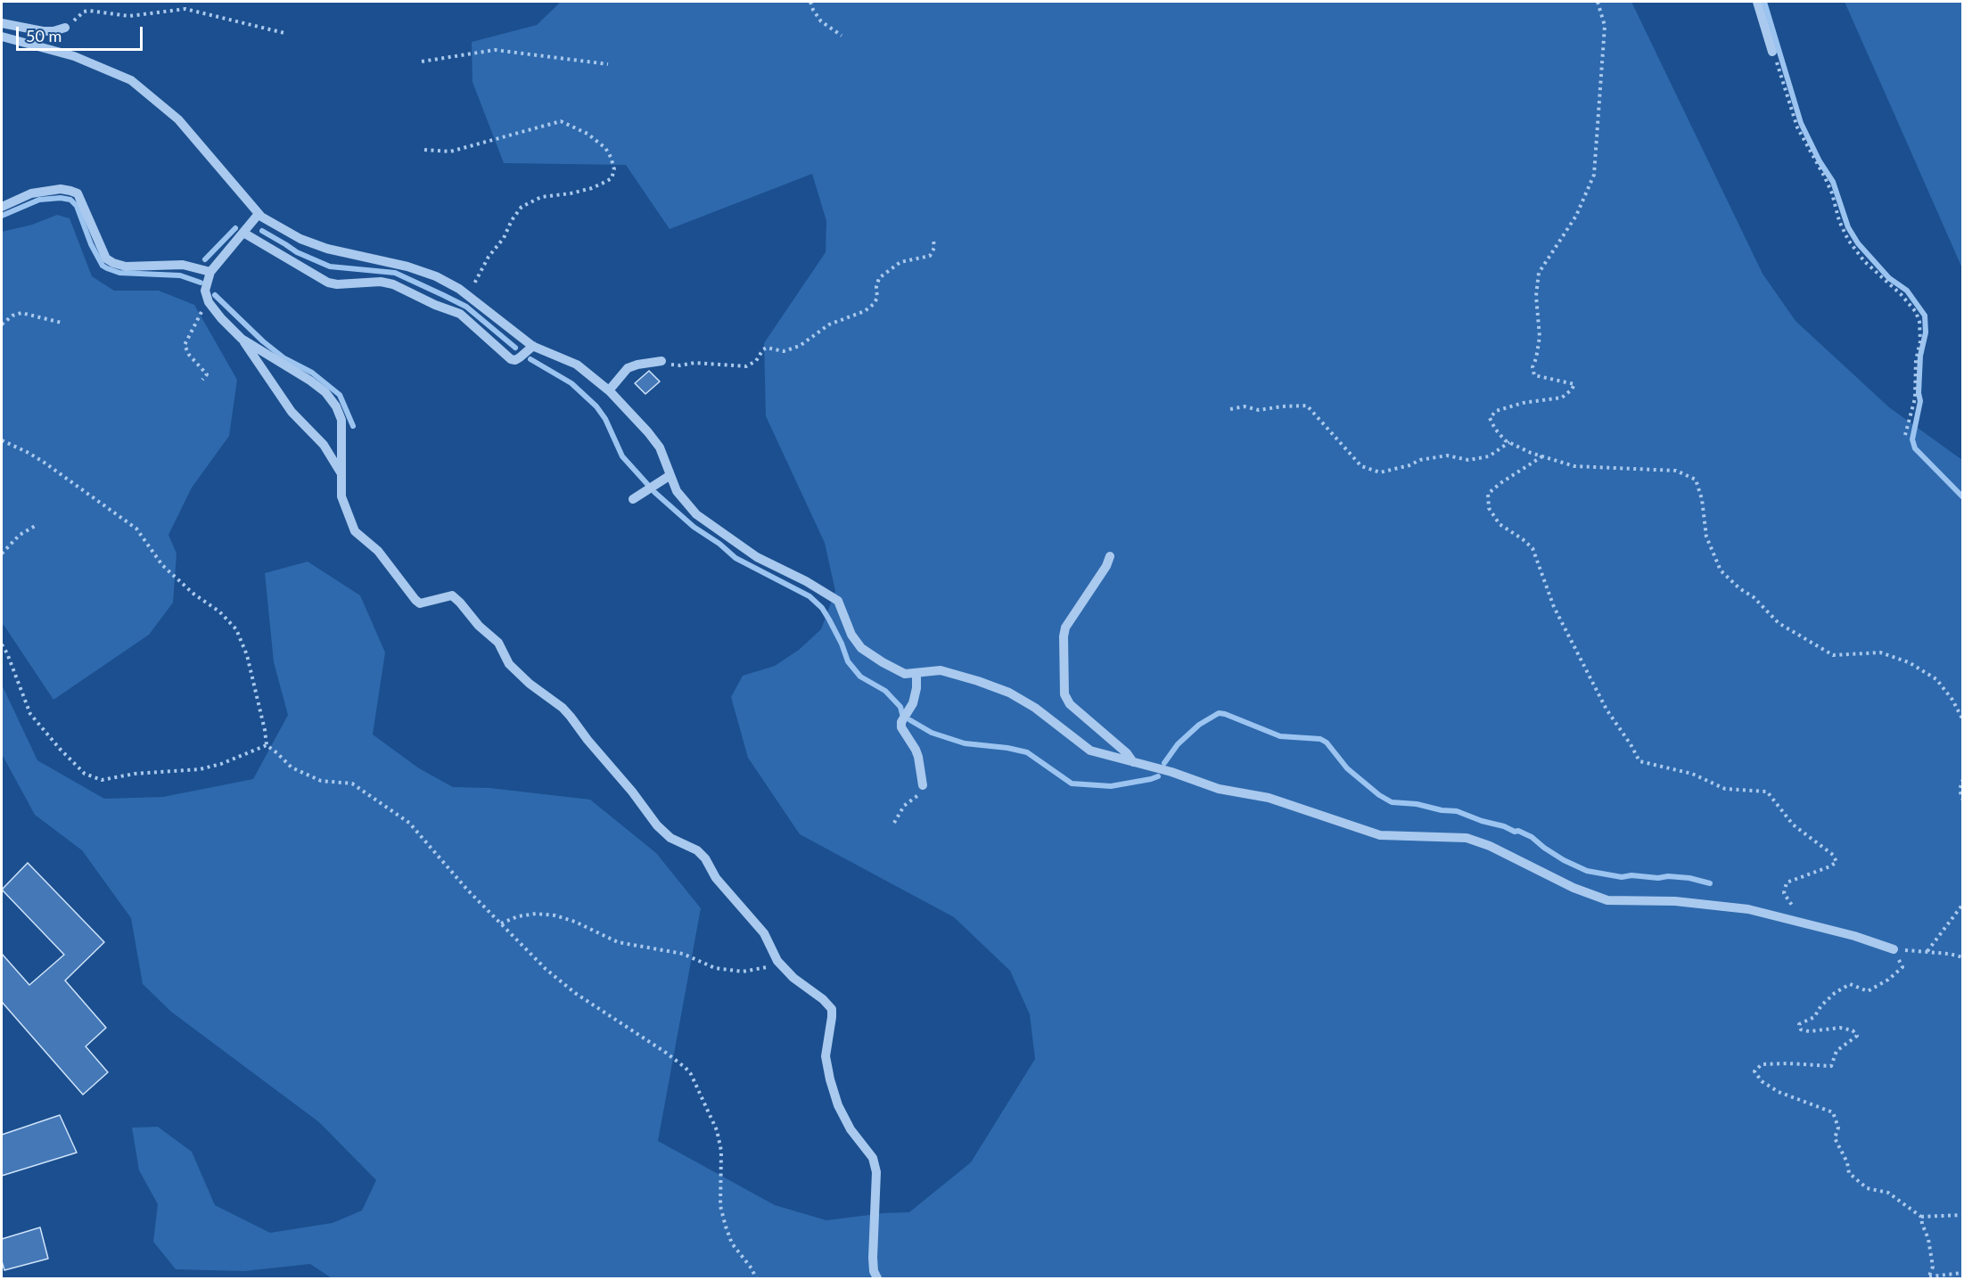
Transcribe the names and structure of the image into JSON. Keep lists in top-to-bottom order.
{
  "scale_bar": "50 m"
}
